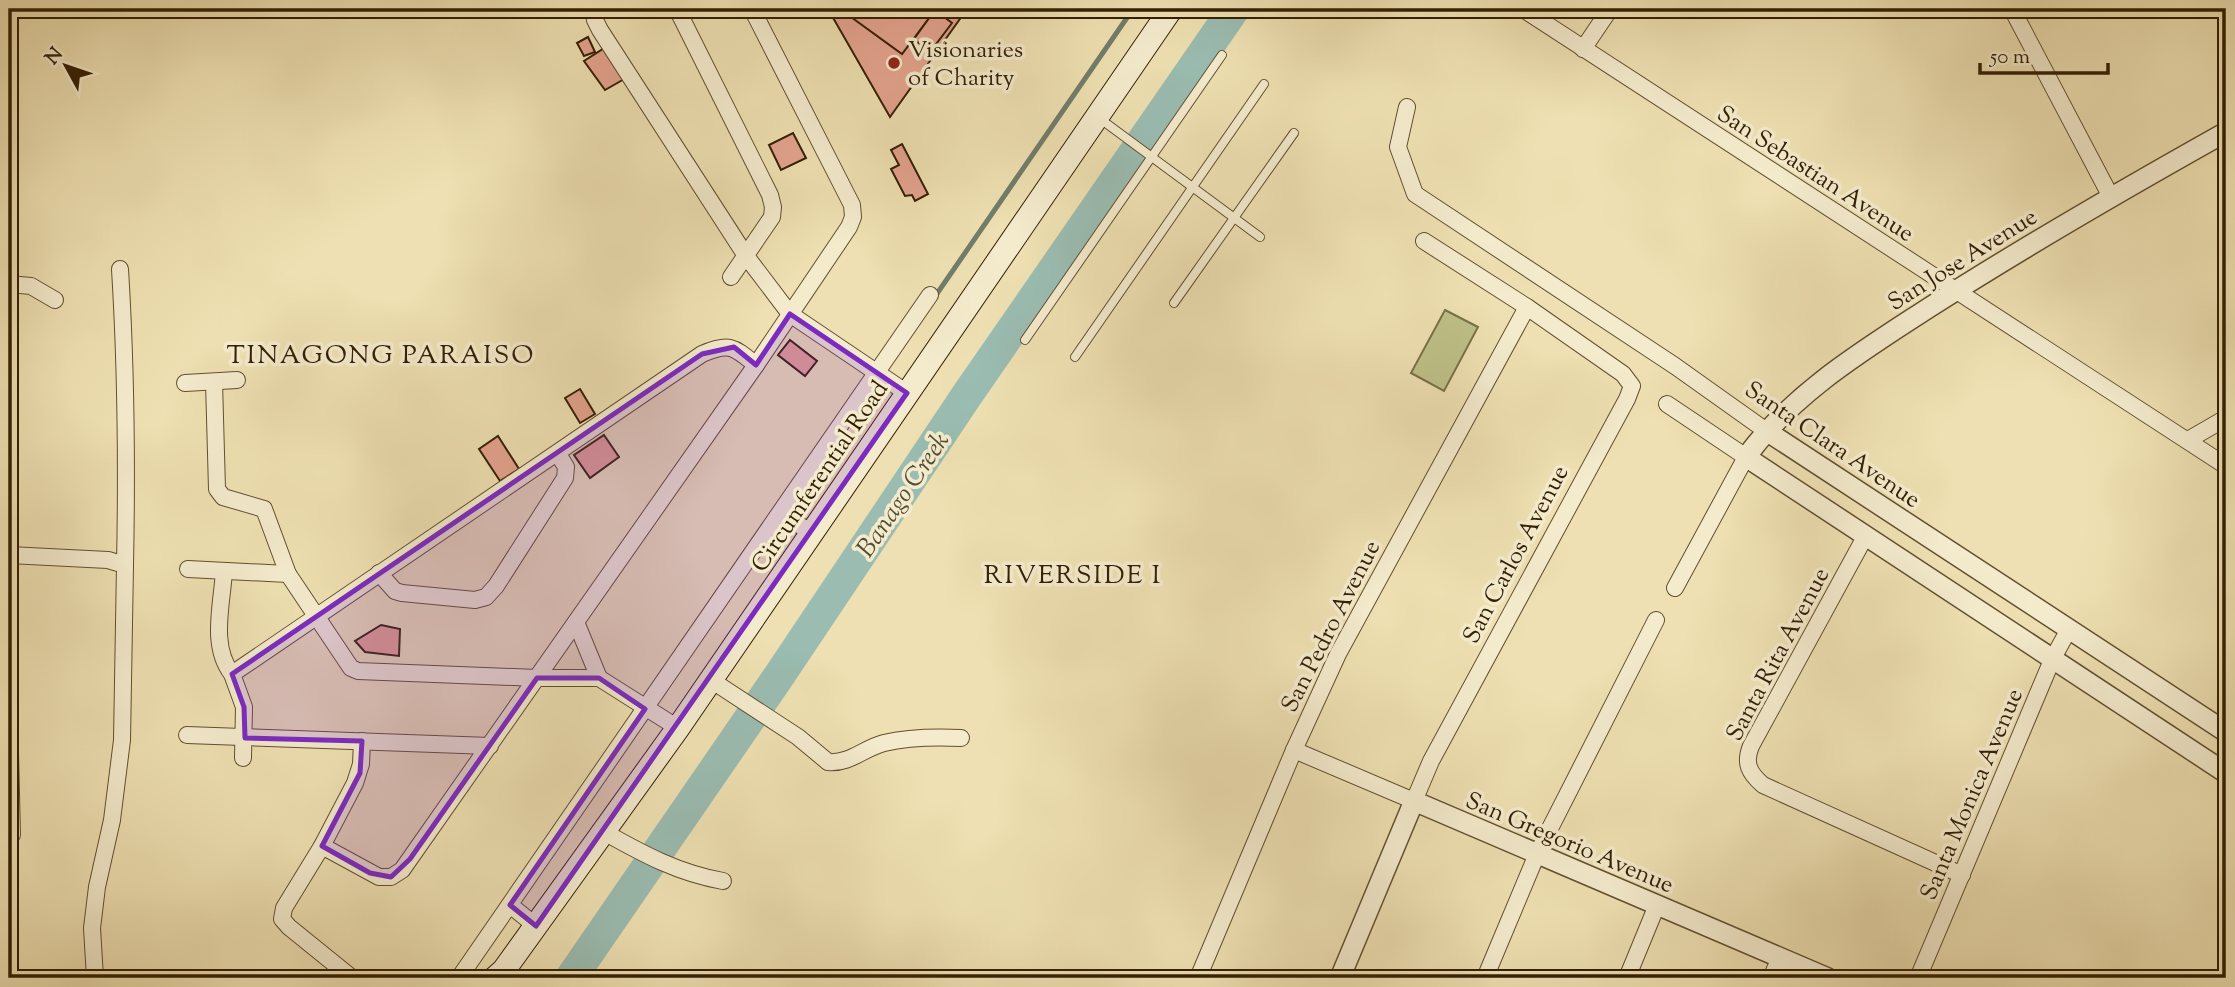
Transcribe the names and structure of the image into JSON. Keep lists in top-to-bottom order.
{
  "streets": {
    "main road": ["Circumferential Road"],
    "street": [
      "San Sebastian Avenue",
      "San Jose Avenue",
      "Santa Clara Avenue",
      "San Carlos Avenue",
      "San Pedro Avenue",
      "Santa Rita Avenue",
      "Santa Monica Avenue",
      "San Gregorio Avenue"
    ]
  },
  "crossings": [
    ["San Sebastian Avenue", "San Jose Avenue"],
    ["San Jose Avenue", "Santa Clara Avenue"],
    ["Santa Clara Avenue", "Santa Monica Avenue"],
    ["San Carlos Avenue", "San Pedro Avenue"],
    ["San Carlos Avenue", "San Gregorio Avenue"],
    ["San Pedro Avenue", "San Gregorio Avenue"],
    ["Santa Rita Avenue", "Santa Monica Avenue"]
  ],
  "districts": ["TINAGONG PARAISO", "RIVERSIDE I"],
  "water": ["Banago Creek"],
  "places": ["Visionaries of Charity"],
  "scale_bar": "50 m",
  "north": "top left"
}
